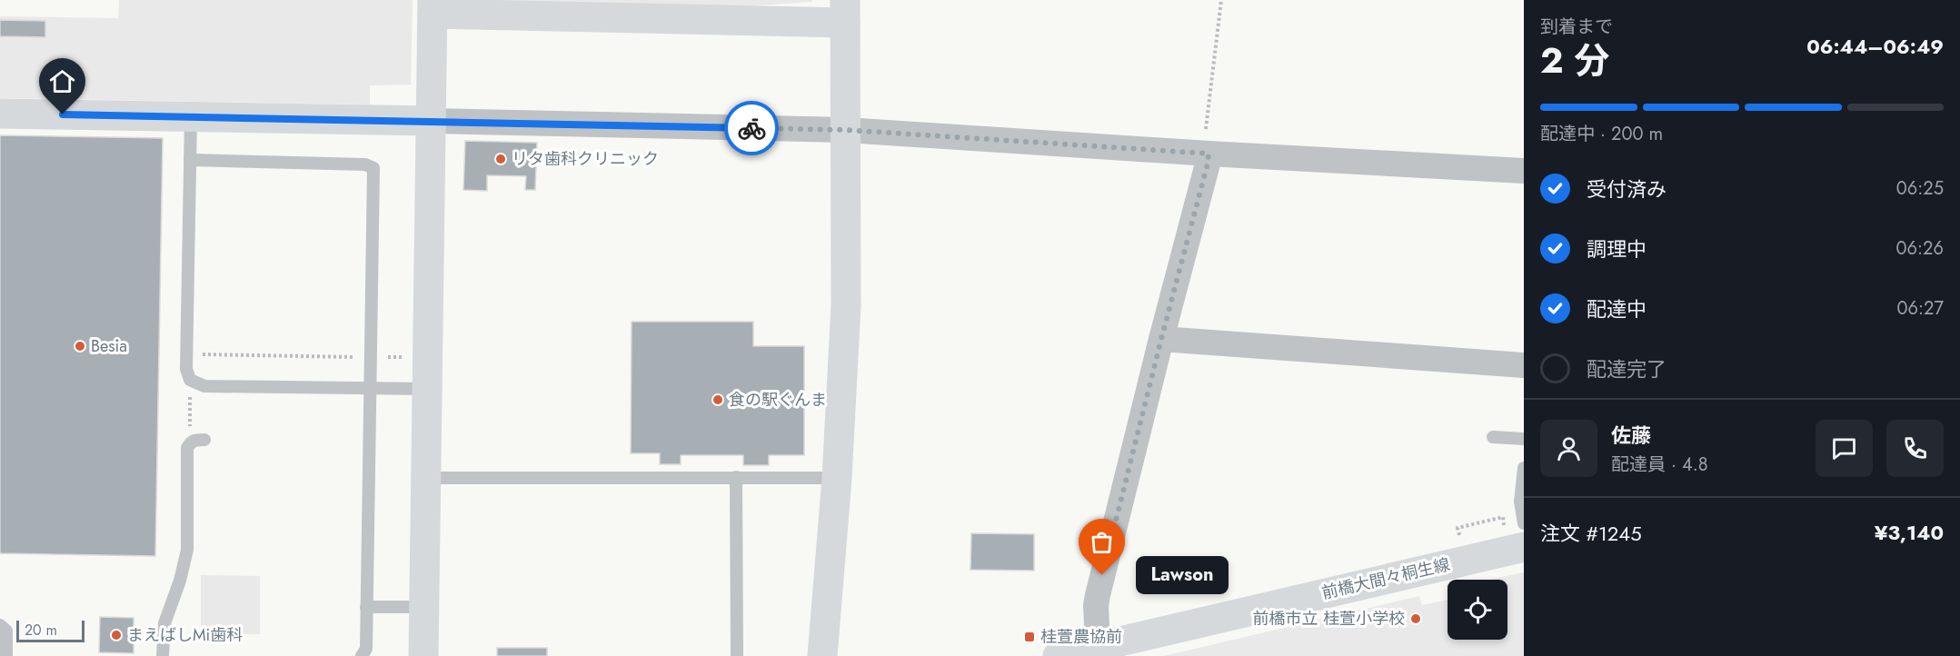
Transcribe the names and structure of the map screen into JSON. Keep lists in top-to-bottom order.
{
  "streets": {
    "street": ["前橋大間々桐生線"]
  },
  "places": {
    "other": [
      "リタ歯科クリニック",
      "Besia",
      "食の駅ぐんま",
      "Lawson",
      "前橋市立 桂萱小学校",
      "まえばしMi歯科"
    ],
    "transit": ["桂萱農協前"]
  },
  "scale_bar": "20 m",
  "page": {
    "heading": ["2 分", "到着まで", "06:44–06:49"],
    "panel": [
      "佐藤",
      "配達員 · 4.8",
      "注文 #1245",
      "¥3,140"
    ],
    "bar": "配達中 · 200 m",
    "list": [
      ["受付済み", "06:25"],
      ["調理中", "06:26"],
      ["配達中", "06:27"],
      "配達完了"
    ],
    "bubble": "Lawson",
    "scale": "20 m"
  }
}
